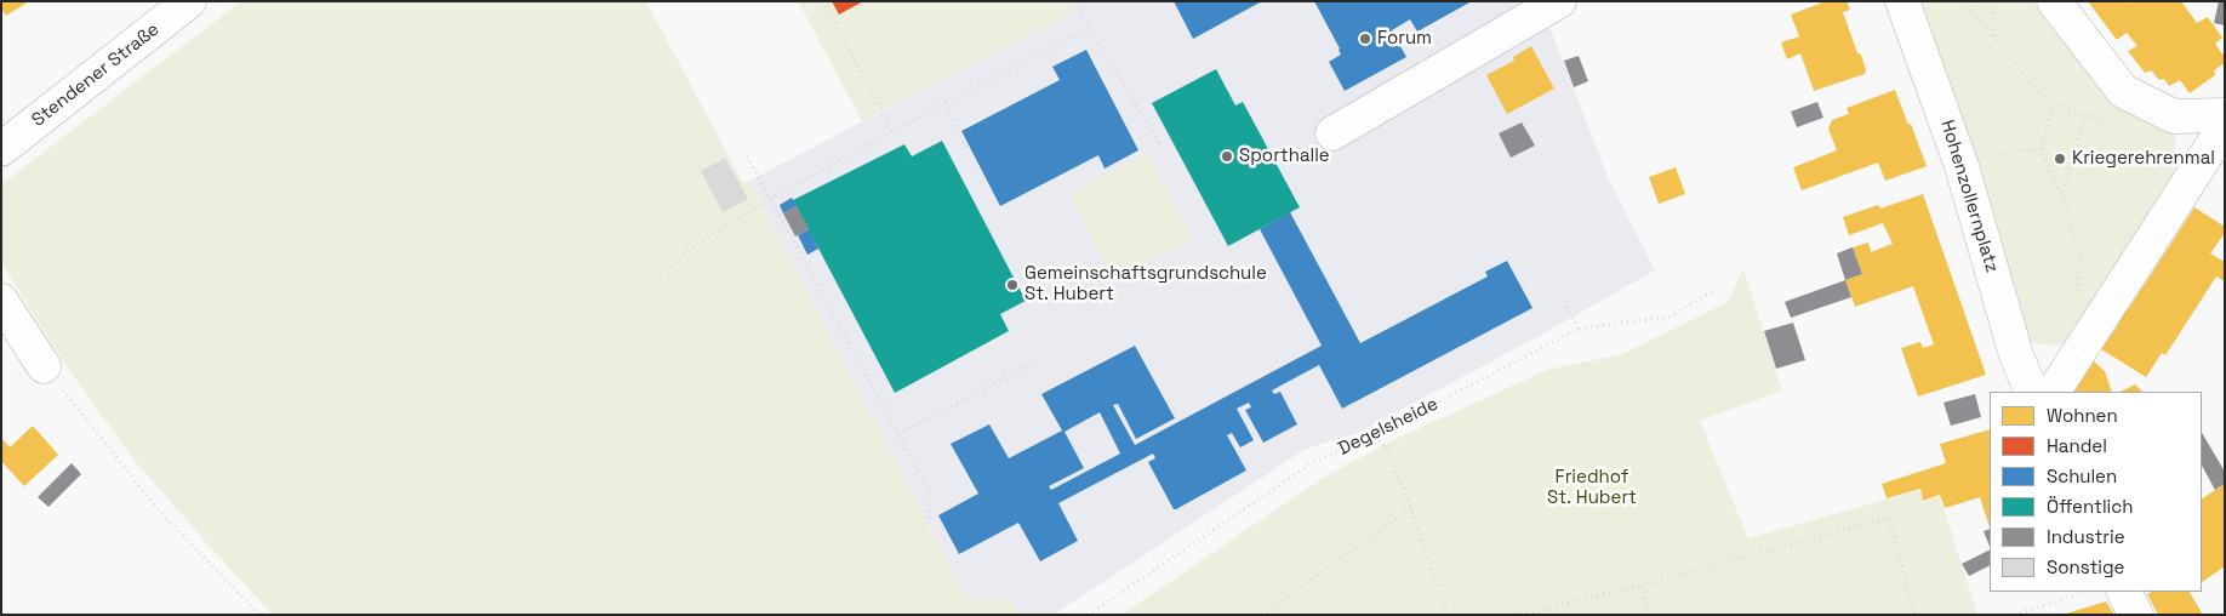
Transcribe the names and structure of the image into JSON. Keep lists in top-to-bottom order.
{
  "streets": {
    "street": ["Stendener Straße", "Hohenzollernplatz"],
    "path": ["Degelsheide"]
  },
  "parks": ["Friedhof St. Hubert"],
  "places": [
    "Forum",
    "Sporthalle",
    "Kriegerehrenmal",
    "Gemeinschaftsgrundschule St. Hubert"
  ],
  "legend": [
    "Wohnen",
    "Handel",
    "Schulen",
    "Öffentlich",
    "Industrie",
    "Sonstige"
  ]
}
